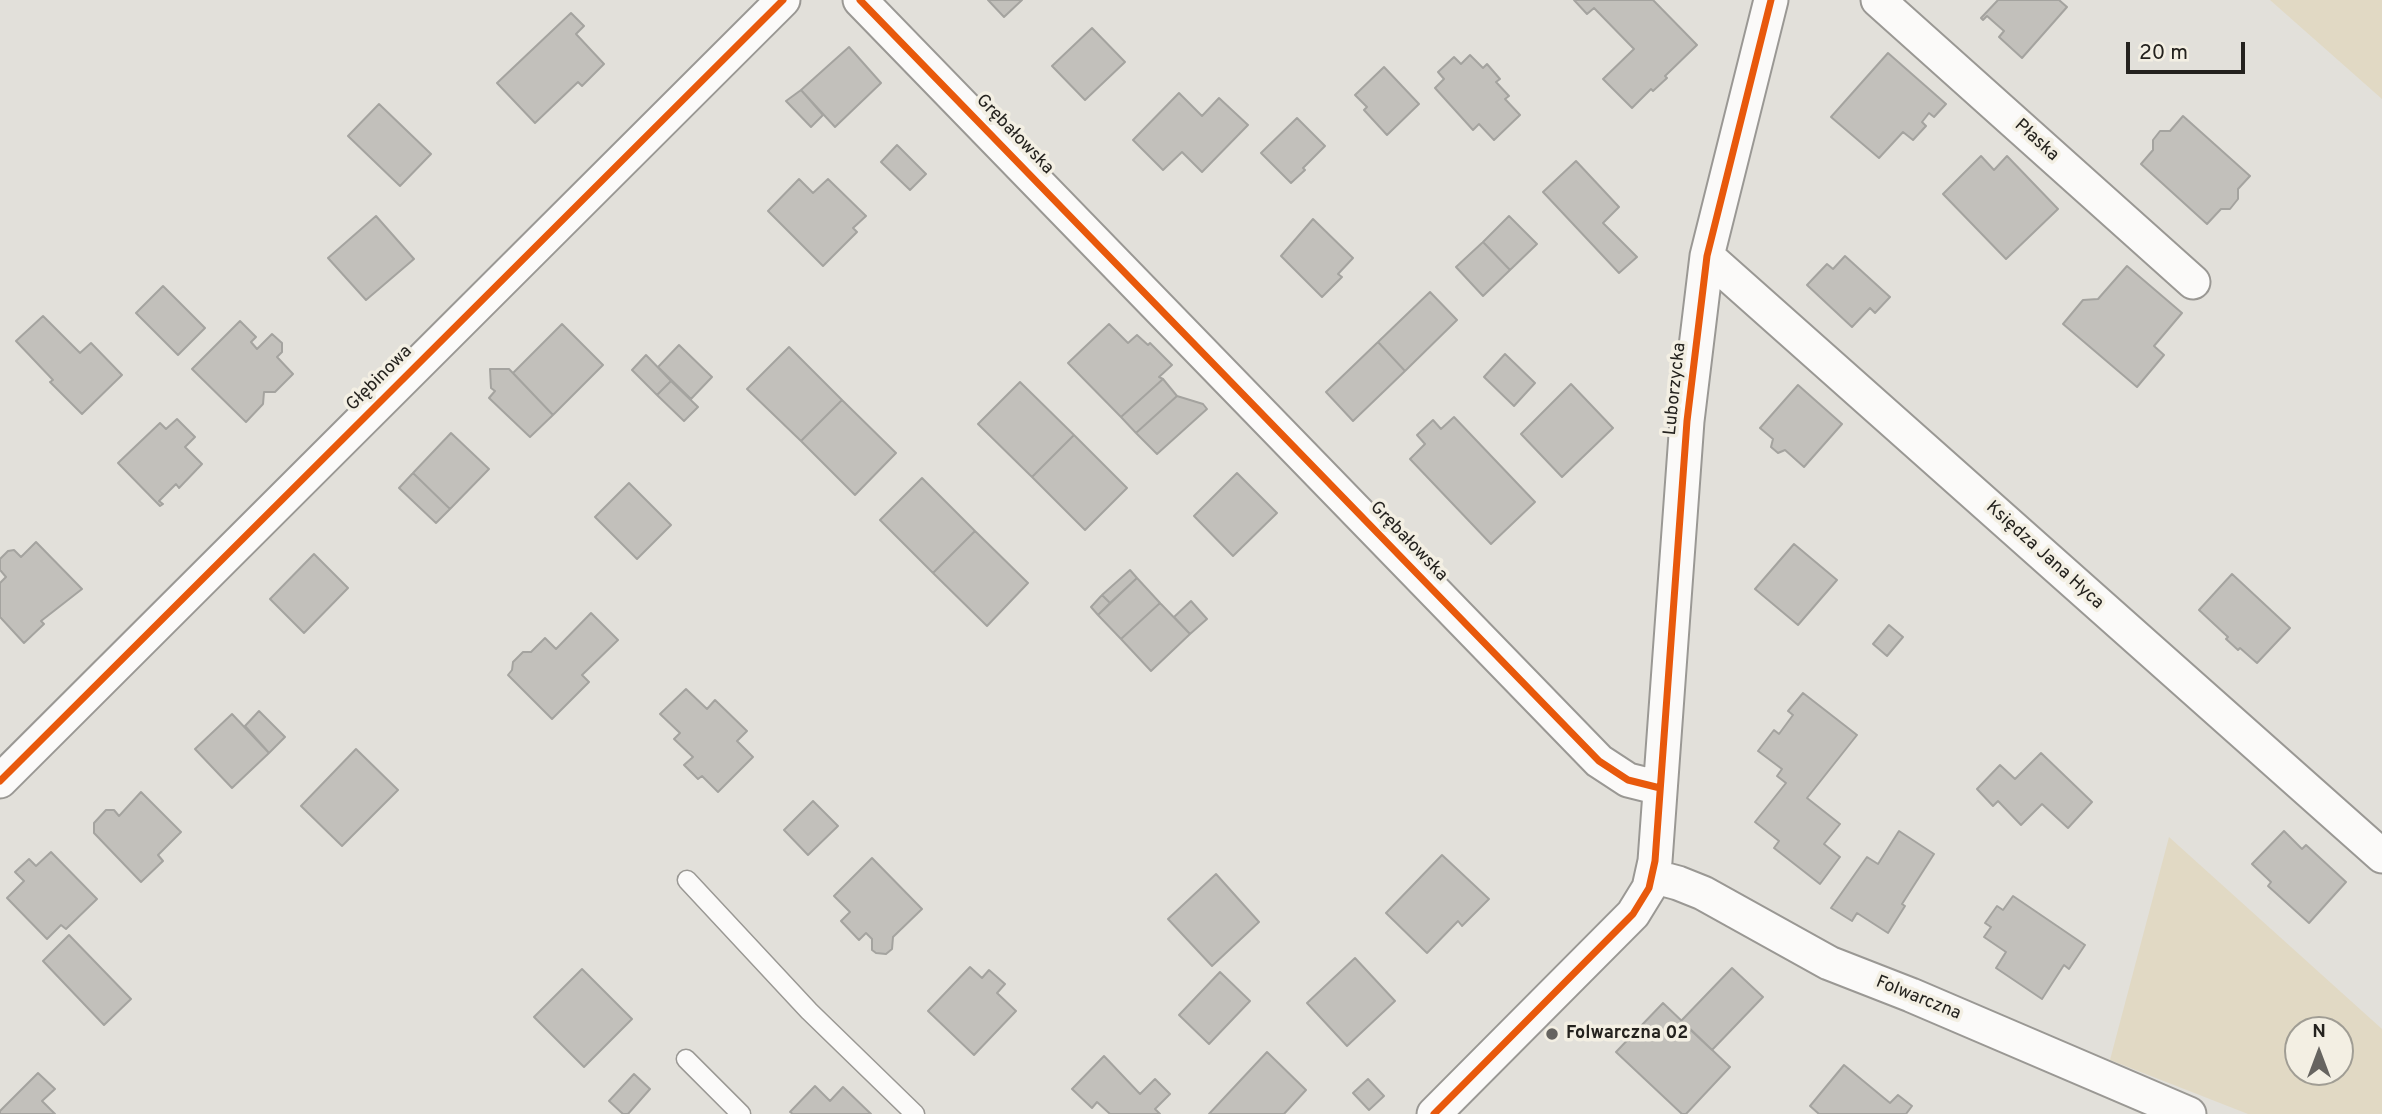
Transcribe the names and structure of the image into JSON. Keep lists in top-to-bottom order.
{
  "streets": {
    "street": [
      "Grębałowska",
      "Płaska",
      "Głębinowa",
      "Luborzycka",
      "Księdza Jana Hyca",
      "Folwarczna"
    ]
  },
  "crossings": [
    ["Grębałowska", "Luborzycka"],
    ["Luborzycka", "Księdza Jana Hyca"]
  ],
  "places": ["Folwarczna 02"],
  "scale_bar": "20 m",
  "north": "top"
}
